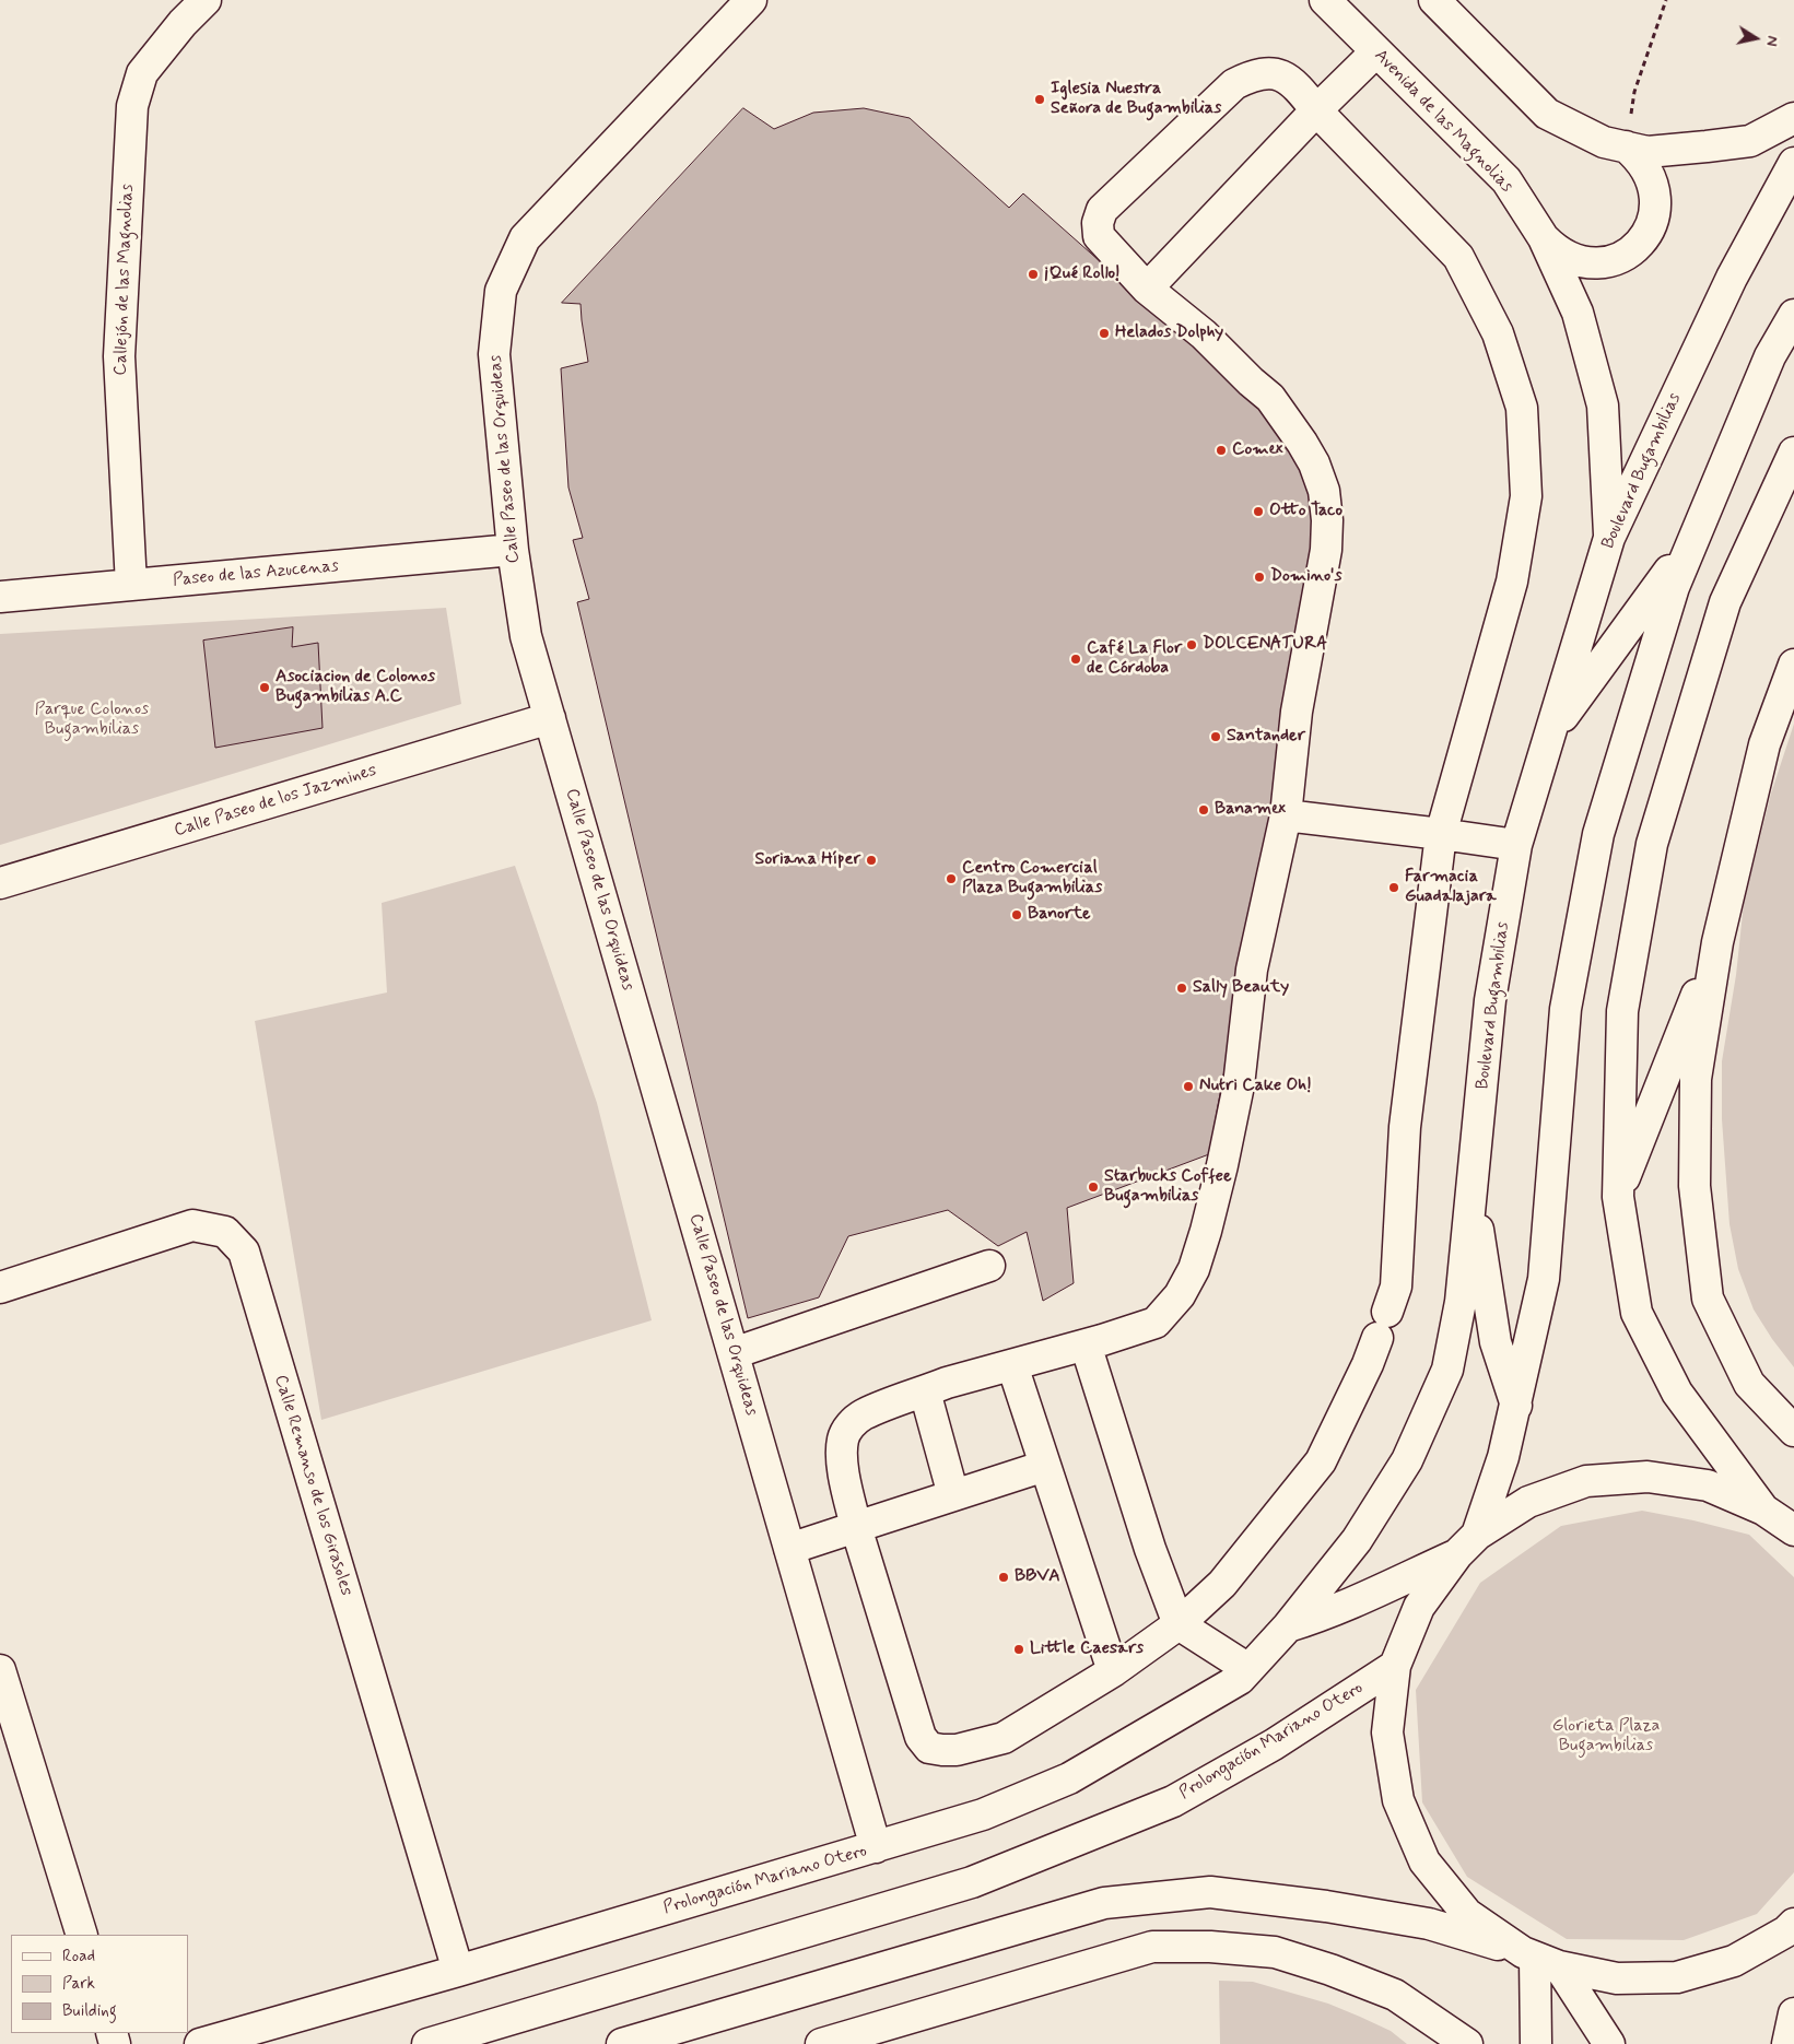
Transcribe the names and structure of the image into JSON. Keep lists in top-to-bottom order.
{
  "streets": {
    "street": [
      "Avenida de las Magnolias",
      "Callejón de las Magnolias",
      "Calle Paseo de las Orquideas",
      "Boulevard Bugambilias",
      "Paseo de las Azucenas",
      "Calle Paseo de los Jazmines",
      "Calle Remanso de los Girasoles",
      "Prolongación Mariano Otero"
    ]
  },
  "crossings": [
    ["Avenida de las Magnolias", "Boulevard Bugambilias"],
    ["Callejón de las Magnolias", "Paseo de las Azucenas"],
    ["Calle Paseo de las Orquideas", "Paseo de las Azucenas"],
    ["Calle Paseo de las Orquideas", "Calle Paseo de los Jazmines"],
    ["Calle Paseo de las Orquideas", "Prolongación Mariano Otero"],
    ["Boulevard Bugambilias", "Prolongación Mariano Otero"],
    ["Calle Remanso de los Girasoles", "Prolongación Mariano Otero"]
  ],
  "parks": ["Parque Colonos Bugambilias", "Glorieta Plaza Bugambilias"],
  "places": [
    "Iglesia Nuestra Señora de Bugambilias",
    "¡Qué Rollo!",
    "Helados Dolphy",
    "Comex",
    "Otto Taco",
    "Domino's",
    "DOLCENATURA",
    "Café La Flor de Córdoba",
    "Asociacion de Colonos Bugambilias A.C",
    "Santander",
    "Banamex",
    "Soriana Híper",
    "Centro Comercial Plaza Bugambilias",
    "Farmacia Guadalajara",
    "Banorte",
    "Sally Beauty",
    "Nutri Cake Oh!",
    "Starbucks Coffee Bugambilias",
    "BBVA",
    "Little Caesars"
  ],
  "legend": ["Road", "Park", "Building"],
  "north": "right"
}
